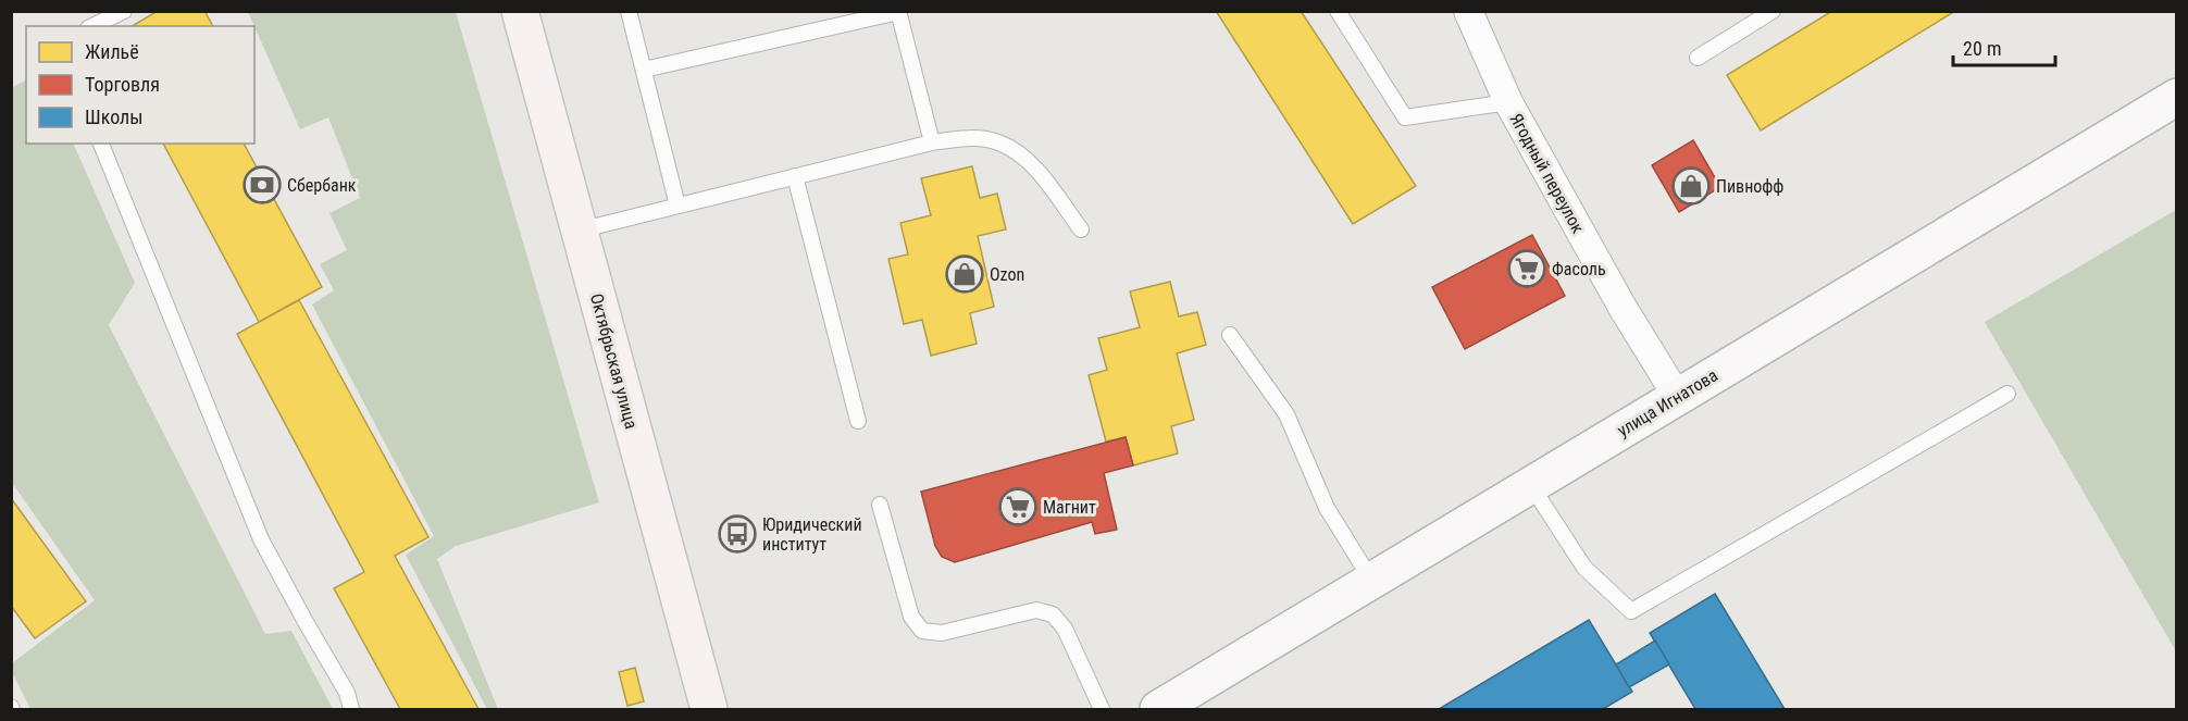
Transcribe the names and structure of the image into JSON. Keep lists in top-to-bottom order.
{
  "streets": {
    "main road": ["Октябрьская улица", "улица Игнатова"],
    "street": ["Ягодный переулок"]
  },
  "crossings": [
    ["Ягодный переулок", "улица Игнатова"]
  ],
  "places": {
    "bank": ["Сбербанк"],
    "shop": ["Пивнофф", "Ozon"],
    "supermarket": ["Фасоль", "Магнит"],
    "bus stop": ["Юридический институт"]
  },
  "legend": ["Жильё", "Торговля", "Школы"],
  "scale_bar": "20 m"
}
